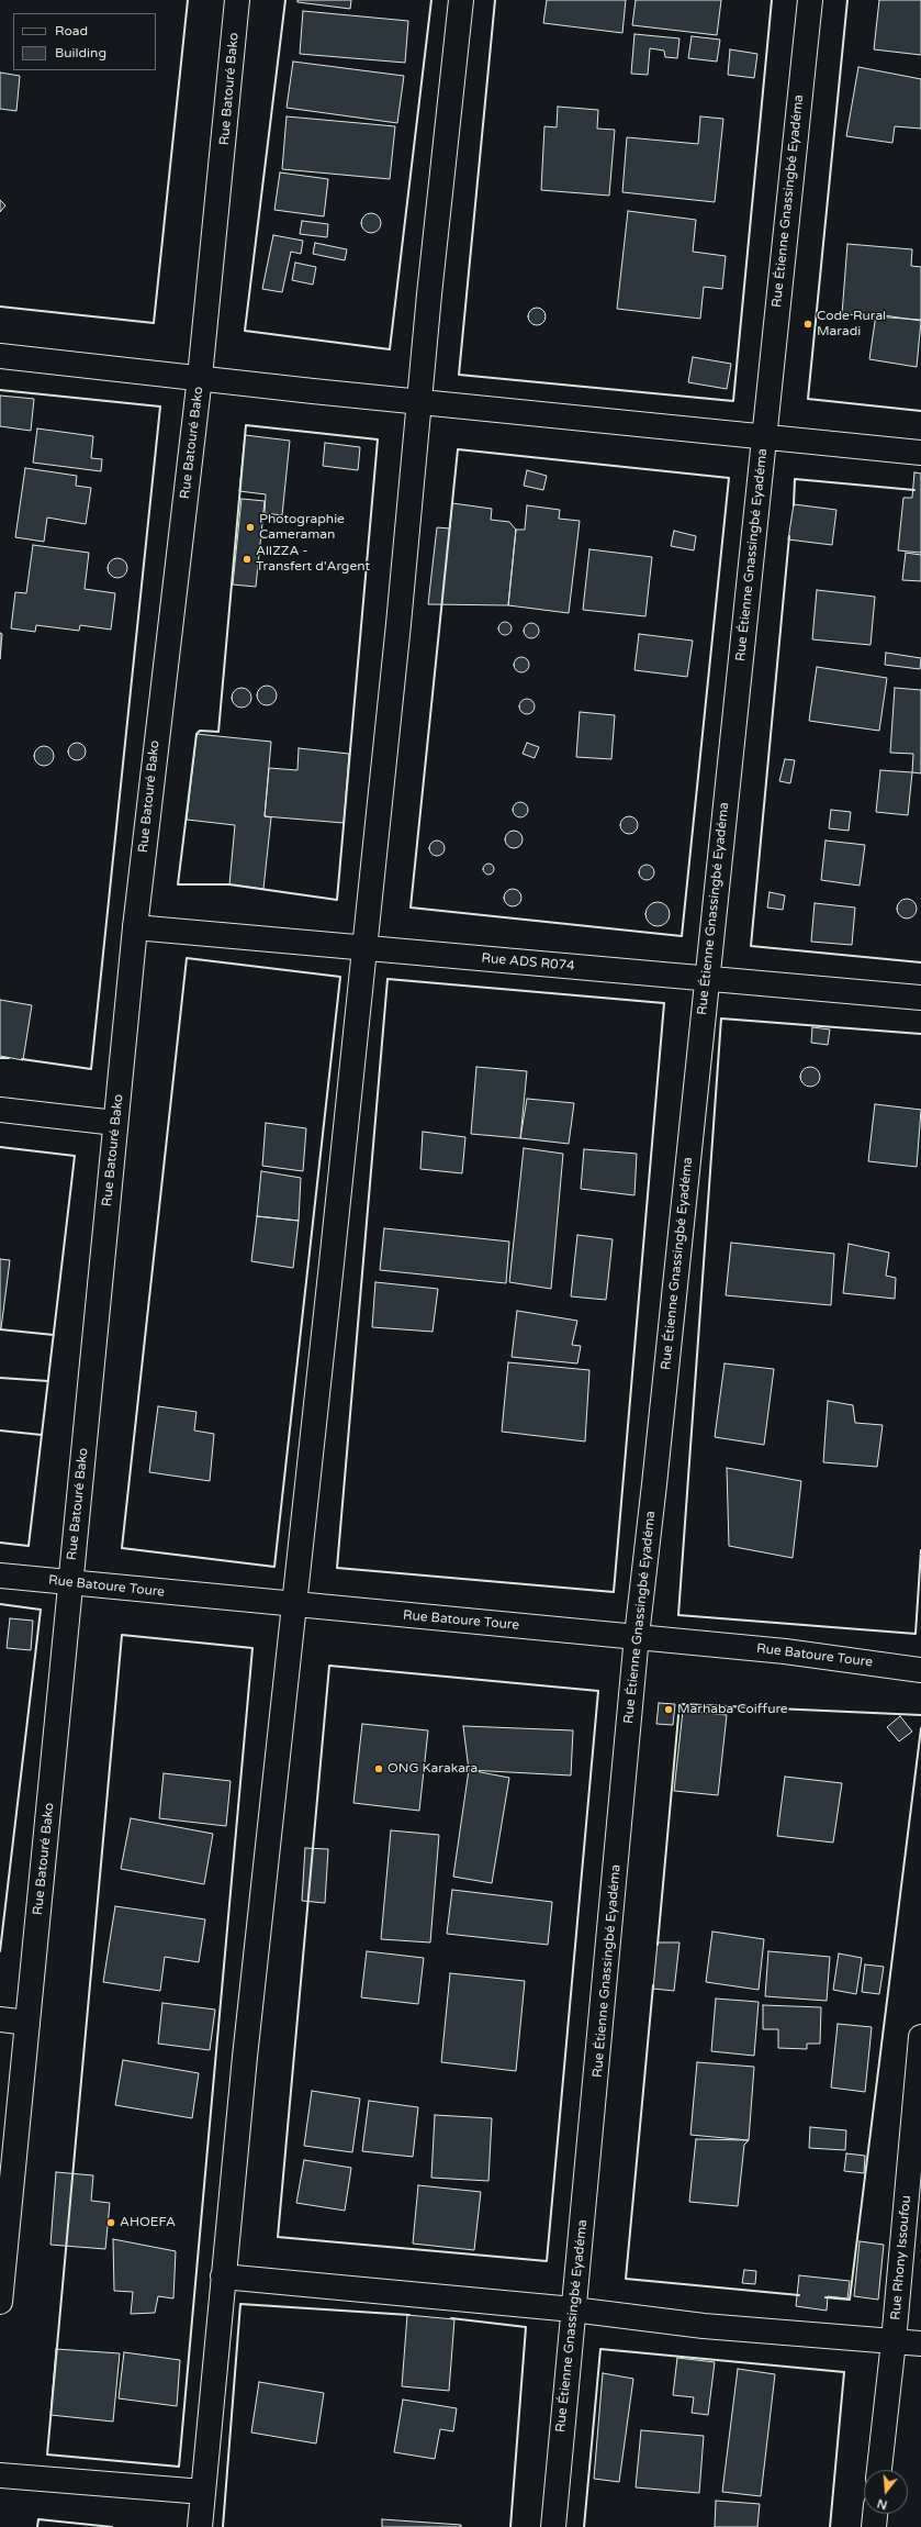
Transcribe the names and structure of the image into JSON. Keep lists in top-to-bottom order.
{
  "streets": {
    "street": [
      "Rue Batouré Bako",
      "Rue Étienne Gnassingbé Eyadéma",
      "Rue ADS R074",
      "Rue Batoure Toure",
      "Rue Rhony Issoufou"
    ]
  },
  "crossings": [
    ["Rue Batouré Bako", "Rue ADS R074"],
    ["Rue Batouré Bako", "Rue Batoure Toure"],
    ["Rue Étienne Gnassingbé Eyadéma", "Rue ADS R074"],
    ["Rue Étienne Gnassingbé Eyadéma", "Rue Batoure Toure"]
  ],
  "places": [
    "Code Rural Maradi",
    "Photographie Cameraman",
    "AlIZZA - Transfert d'Argent",
    "Marhaba Coiffure",
    "ONG Karakara",
    "AHOEFA"
  ],
  "legend": ["Road", "Building"],
  "north": "bottom"
}
